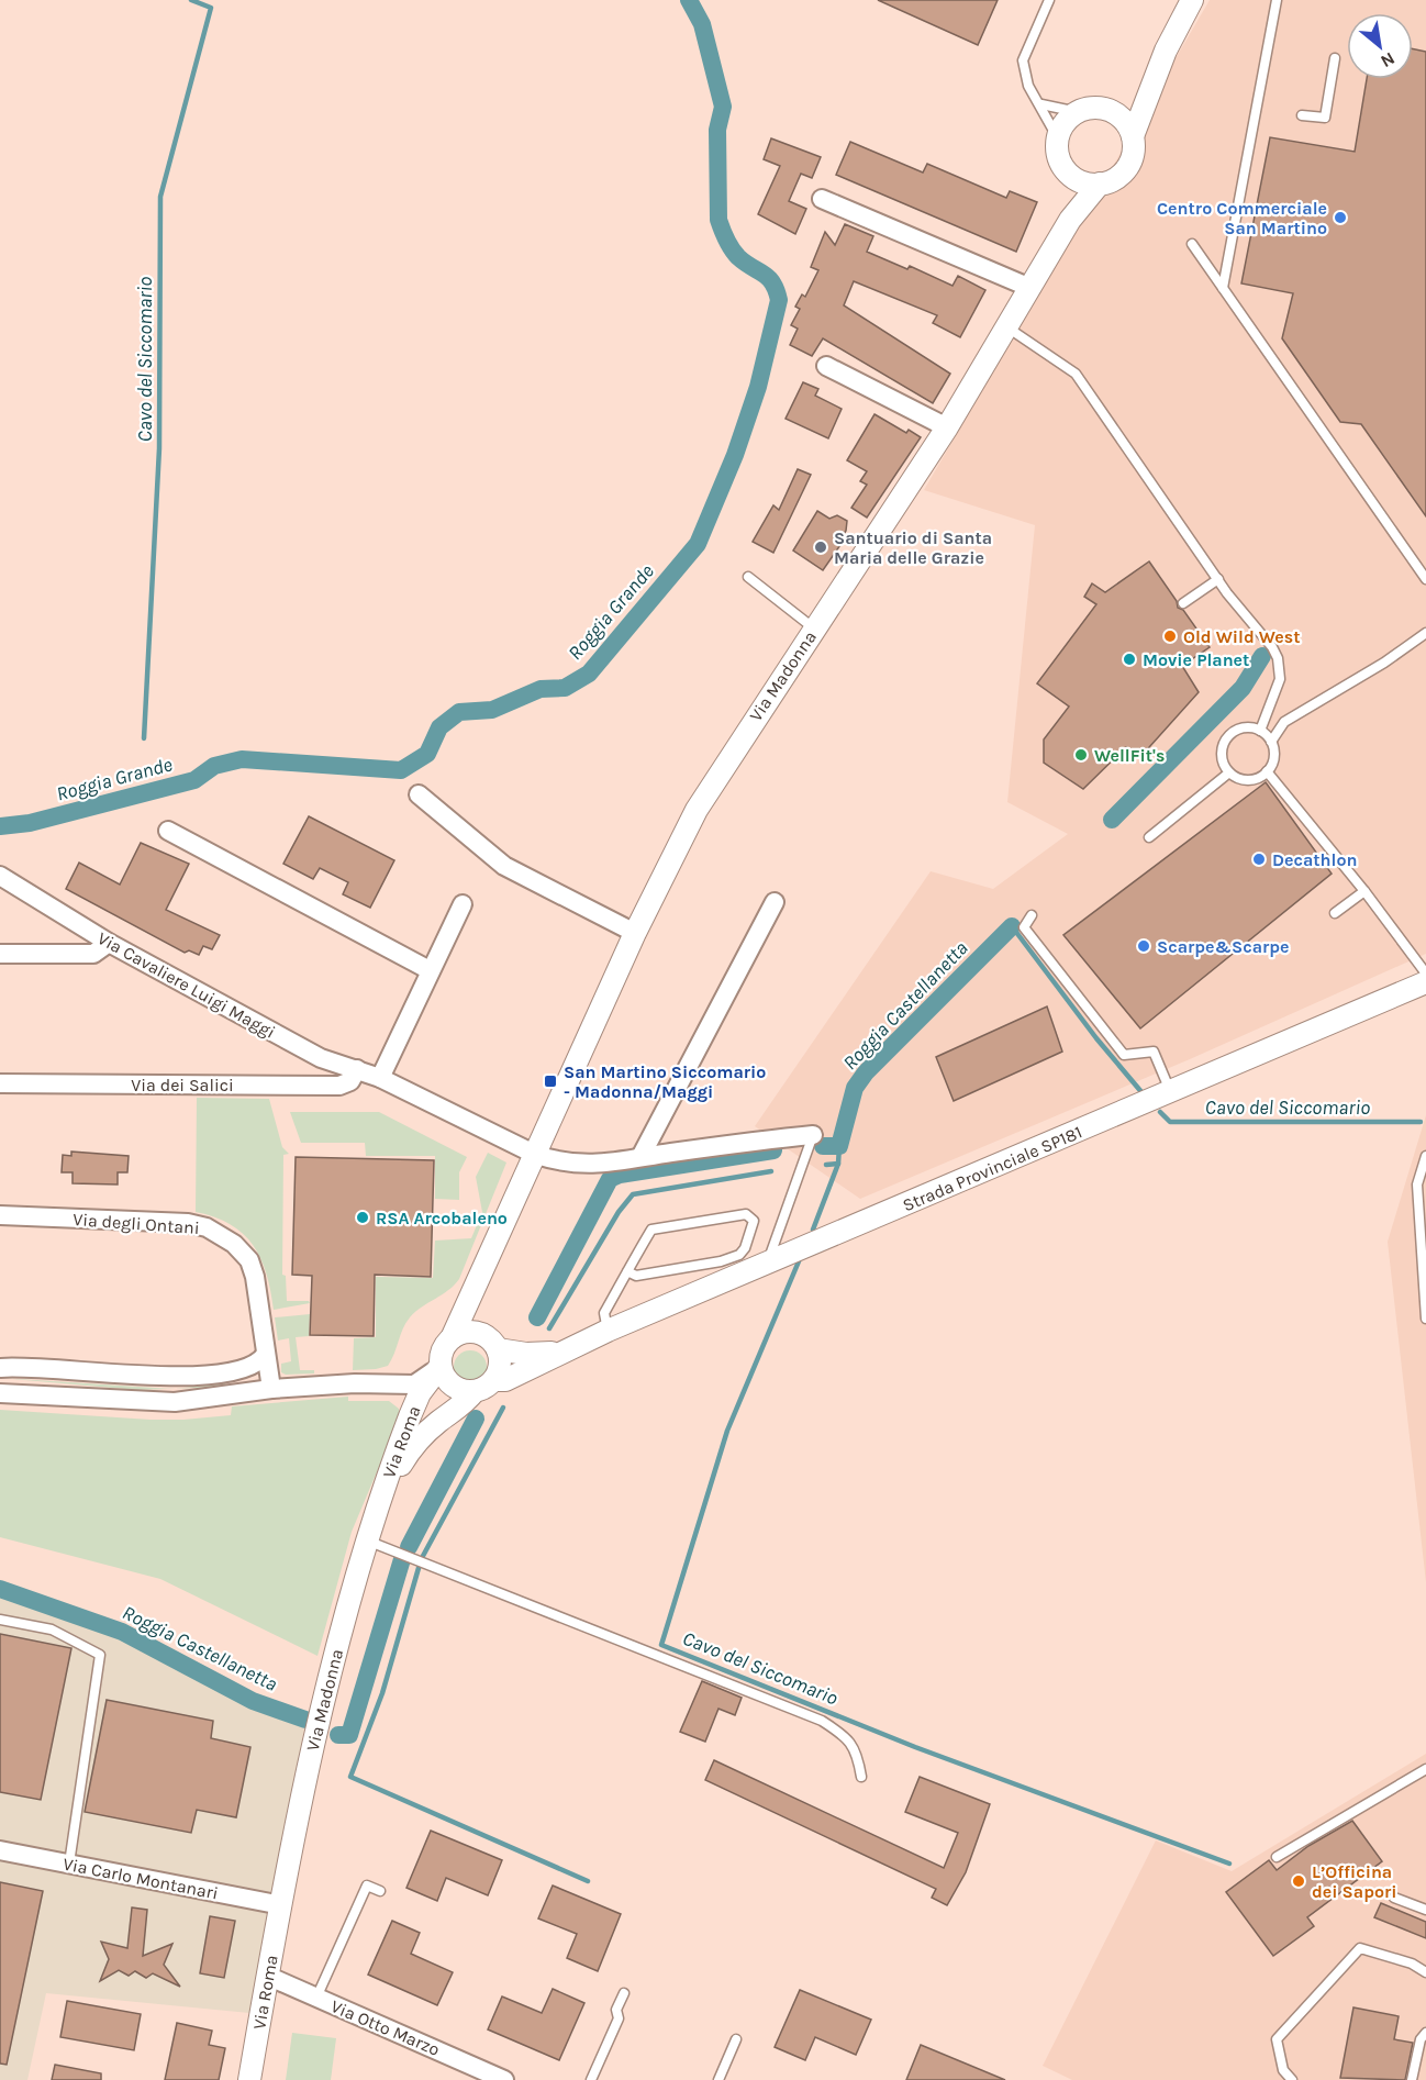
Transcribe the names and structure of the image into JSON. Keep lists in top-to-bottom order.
{
  "streets": {
    "street": [
      "Via Madonna",
      "Via Cavaliere Luigi Maggi",
      "Via dei Salici",
      "Strada Provinciale SP181",
      "Via degli Ontani",
      "Via Roma",
      "Via Carlo Montanari",
      "Via Otto Marzo"
    ]
  },
  "crossings": [
    ["Via Madonna", "Via Cavaliere Luigi Maggi"],
    ["Via Madonna", "Strada Provinciale SP181"],
    ["Via Madonna", "Via Roma"],
    ["Via Madonna", "Via Carlo Montanari"],
    ["Via Cavaliere Luigi Maggi", "Via dei Salici"],
    ["Strada Provinciale SP181", "Via Roma"],
    ["Via Roma", "Via Carlo Montanari"],
    ["Via Roma", "Via Otto Marzo"]
  ],
  "water": ["Cavo del Siccomario", "Roggia Grande", "Roggia Castellanetta"],
  "places": {
    "other": [
      "Centro Commerciale San Martino",
      "Santuario di Santa Maria delle Grazie",
      "Old Wild West",
      "Movie Planet",
      "WellFit's",
      "Decathlon",
      "Scarpe&Scarpe",
      "RSA Arcobaleno",
      "L’Officina dei Sapori"
    ],
    "transit": ["San Martino Siccomario - Madonna/Maggi"]
  },
  "north": "bottom right"
}
